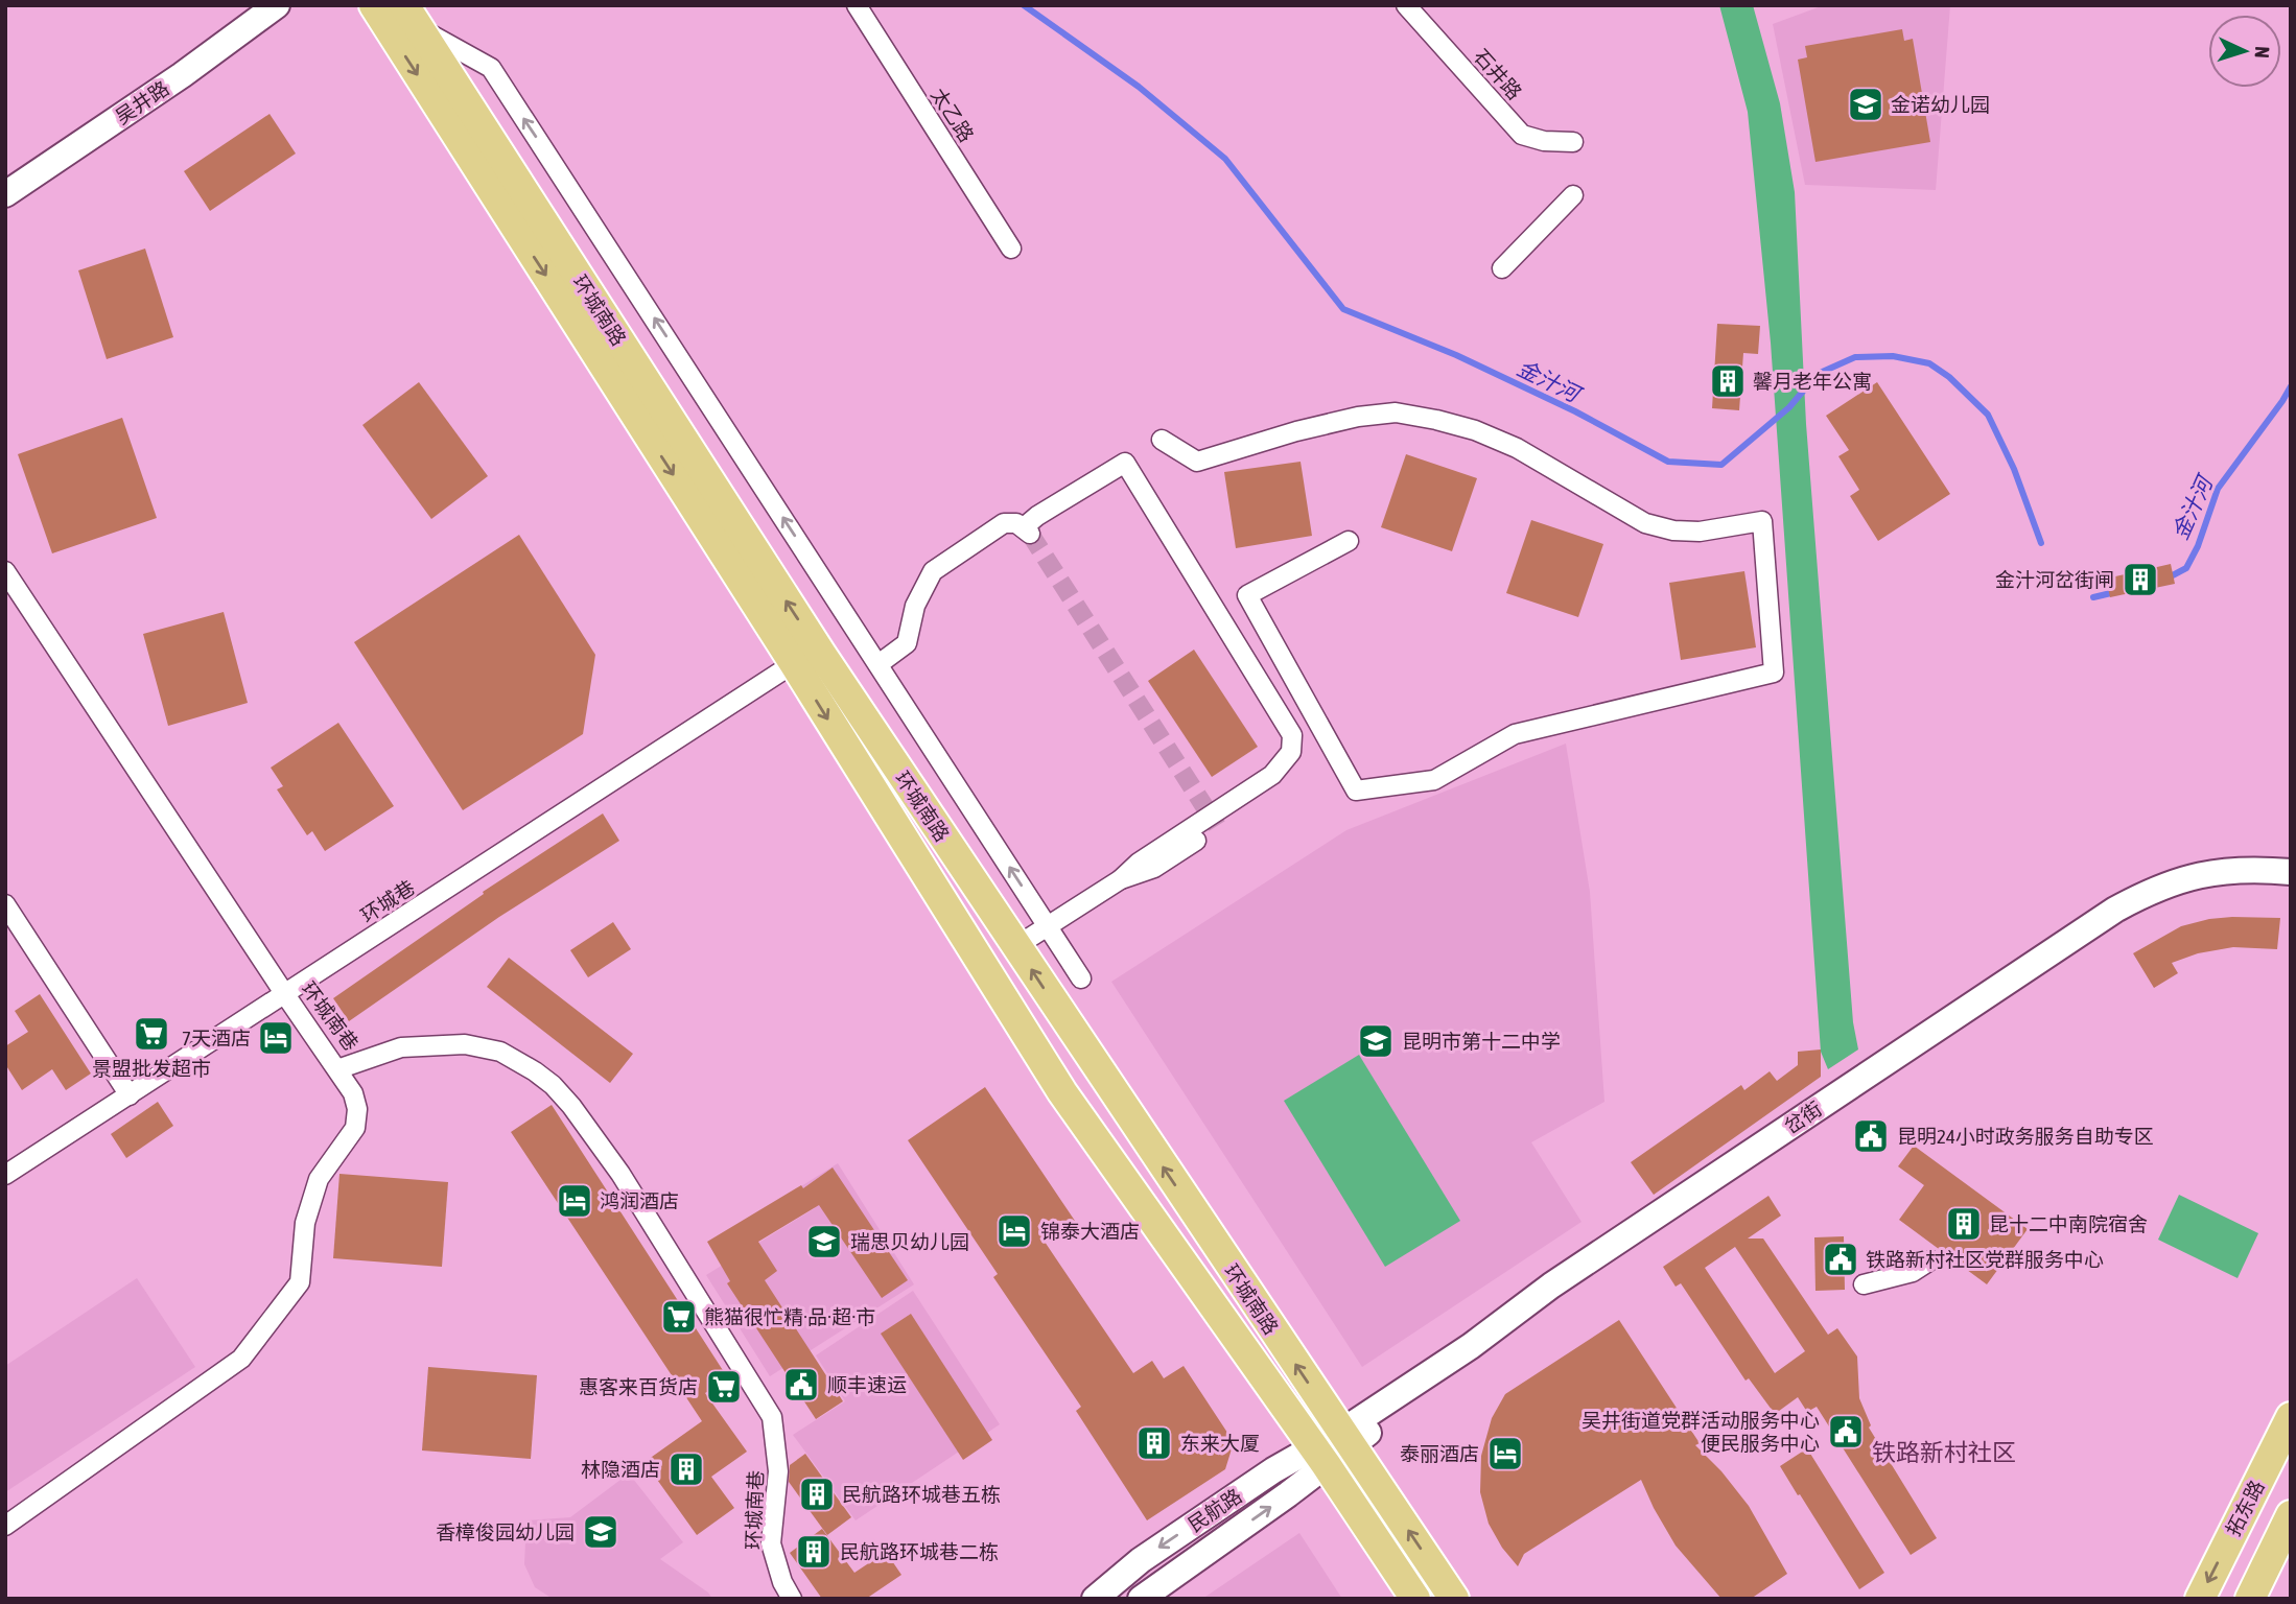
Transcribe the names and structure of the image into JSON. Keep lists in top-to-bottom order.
{
  "streets": {
    "main road": ["环城南路", "拓东路"],
    "street": [
      "石井路",
      "吴井路",
      "太乙路",
      "环城巷",
      "环城南巷",
      "岔街",
      "民航路"
    ]
  },
  "crossings": [
    ["环城南路", "环城巷"],
    ["环城南路", "岔街"],
    ["环城南路", "民航路"],
    ["环城巷", "环城南巷"],
    ["岔街", "民航路"]
  ],
  "districts": ["铁路新村社区"],
  "water": ["金汁河"],
  "places": {
    "school or university": [
      "金诺幼儿园",
      "昆明市第十二中学",
      "瑞思贝幼儿园",
      "香樟俊园幼儿园"
    ],
    "building": [
      "馨月老年公寓",
      "金汁河岔街闸",
      "昆十二中南院宿舍",
      "东来大厦",
      "林隐酒店",
      "民航路环城巷五栋",
      "民航路环城巷二栋"
    ],
    "supermarket": ["景盟批发超市", "熊猫很忙精·品·超·市", "惠客来百货店"],
    "hotel": [
      "7天酒店",
      "鸿润酒店",
      "锦泰大酒店",
      "泰丽酒店"
    ],
    "public building": [
      "昆明24小时政务服务自助专区",
      "铁路新村社区党群服务中心",
      "顺丰速运",
      "吴井街道党群活动服务中心 便民服务中心"
    ]
  },
  "north": "right"
}
